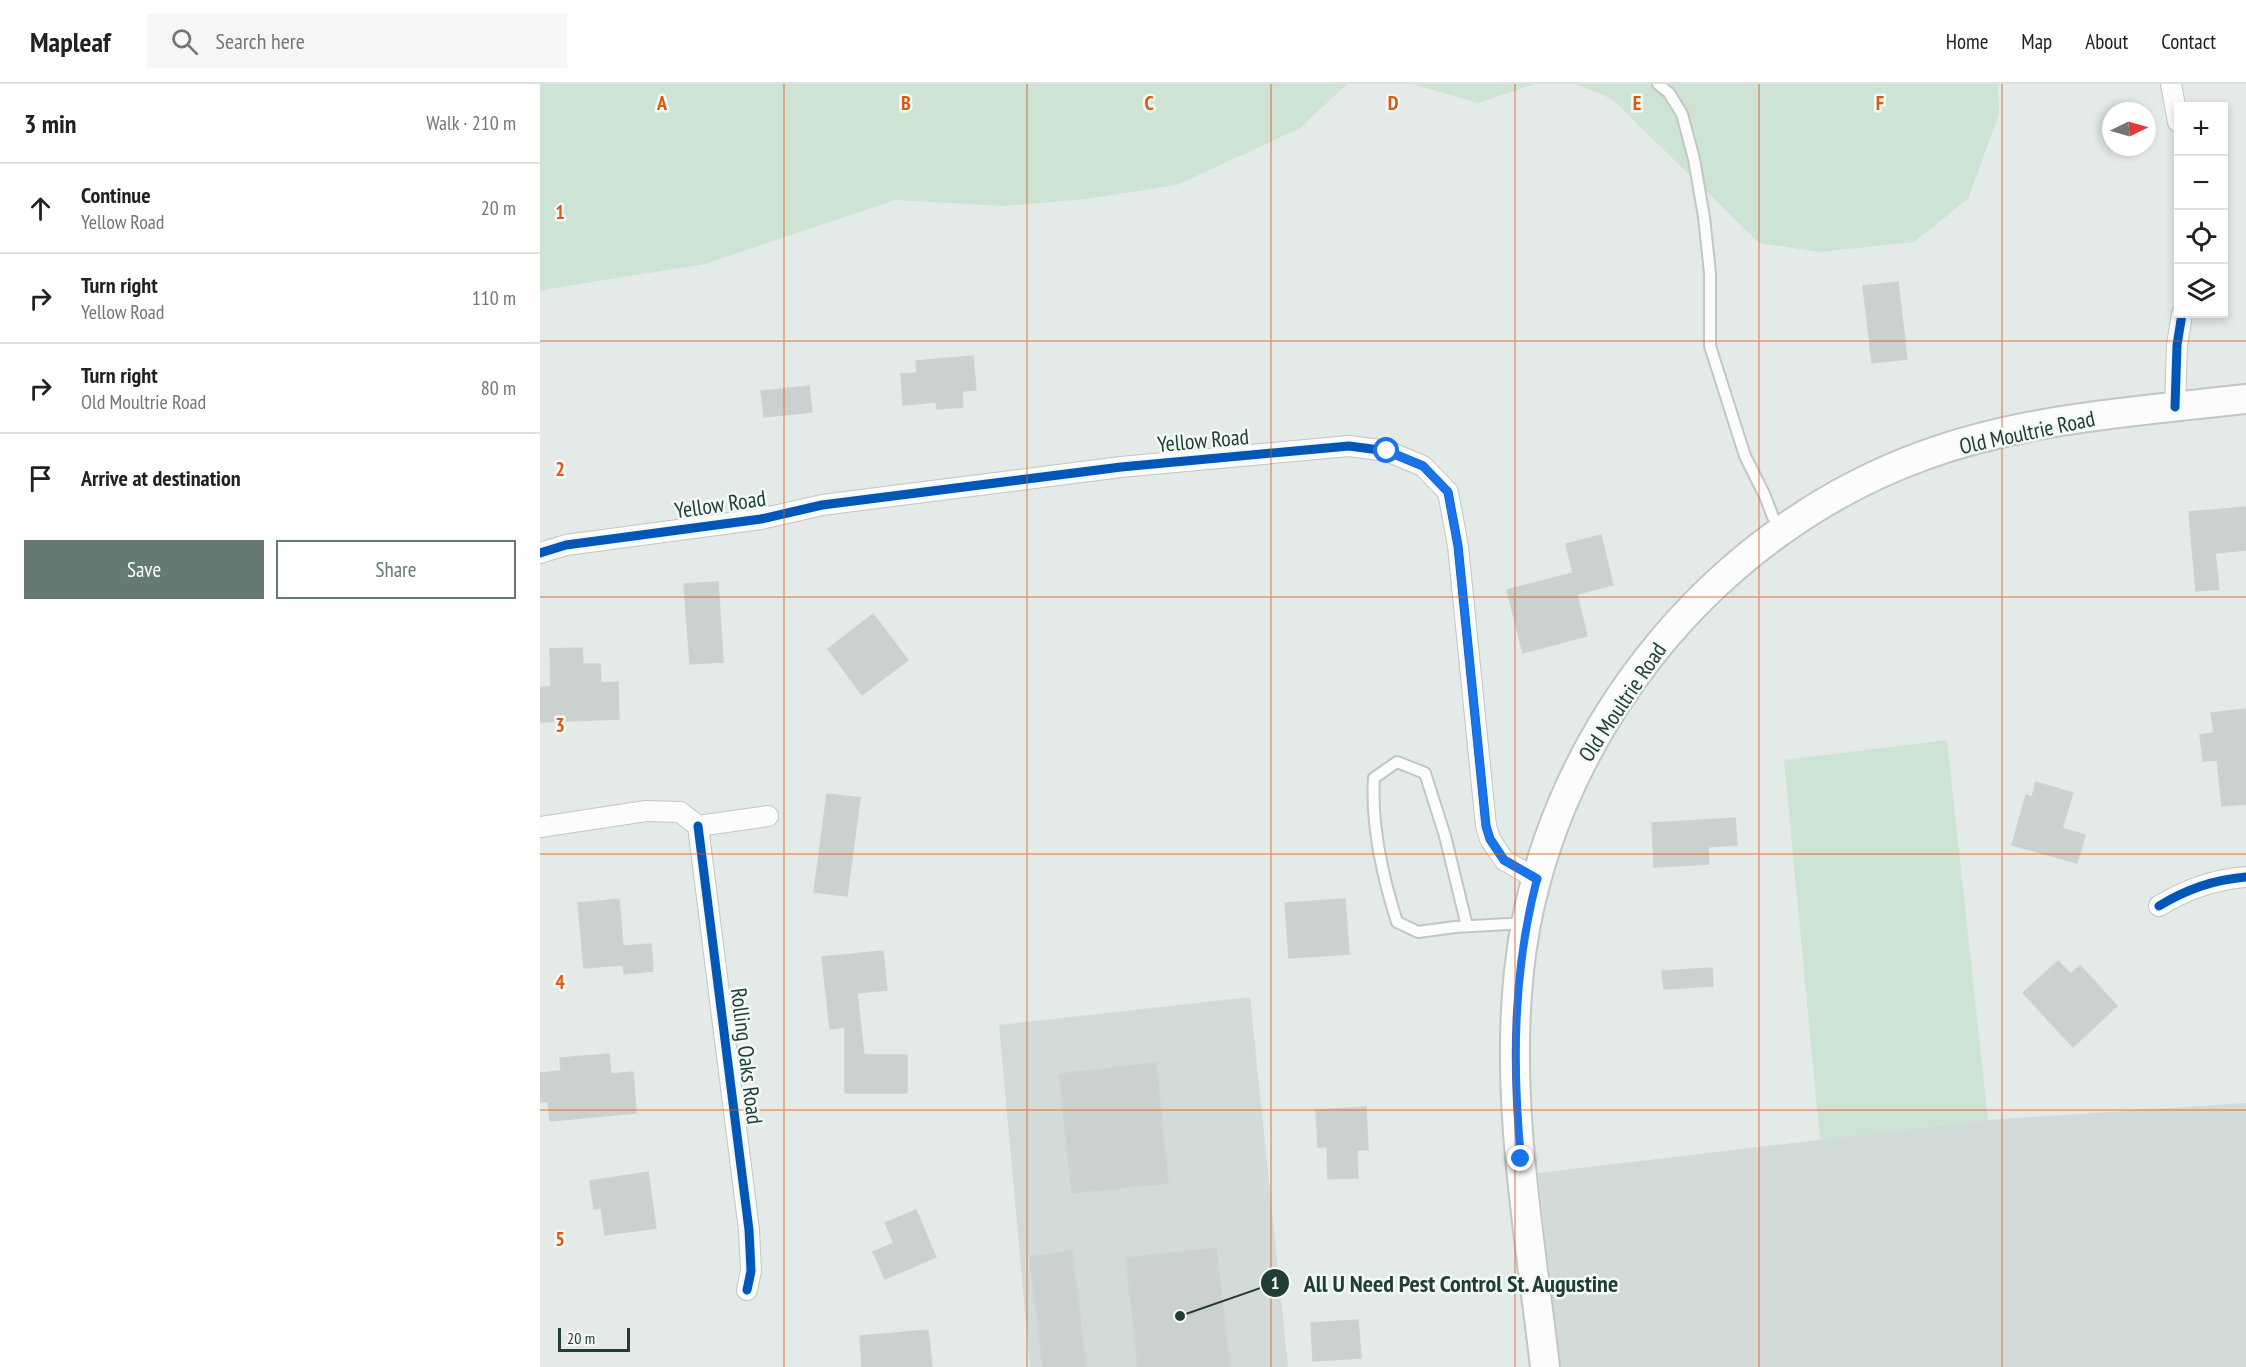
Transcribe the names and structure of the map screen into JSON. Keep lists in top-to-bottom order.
{
  "streets": {
    "main road": ["Old Moultrie Road"],
    "street": ["Yellow Road", "Rolling Oaks Road"]
  },
  "crossings": [
    ["Old Moultrie Road", "Yellow Road"]
  ],
  "places": ["All U Need Pest Control St. Augustine"],
  "scale_bar": "20 m",
  "north": "right",
  "page": {
    "header": "Mapleaf",
    "search": "Search here",
    "nav": [
      "Home",
      "Map",
      "About",
      "Contact"
    ],
    "heading": ["3 min", "Walk · 210 m"],
    "map_buttons": ["+", "−"],
    "list": [
      ["Continue", "Yellow Road", "20 m"],
      ["Turn right", "Yellow Road", "110 m"],
      ["Turn right", "Old Moultrie Road", "80 m"],
      "Arrive at destination"
    ],
    "buttons": ["Save", "Share"],
    "scale": "20 m"
  },
  "grid": {
    "columns": [
      "A",
      "B",
      "C",
      "D",
      "E",
      "F"
    ],
    "rows": [
      "1",
      "2",
      "3",
      "4",
      "5"
    ]
  }
}
